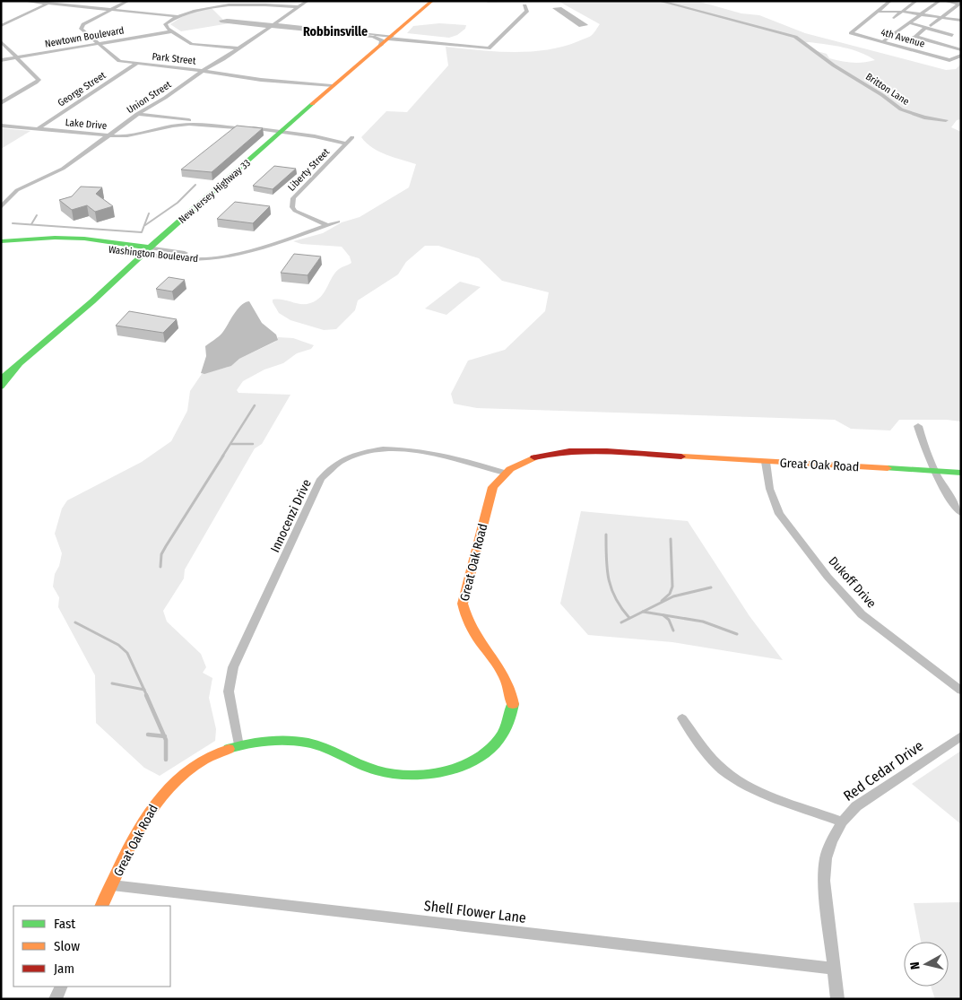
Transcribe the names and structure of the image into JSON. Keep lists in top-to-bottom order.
{
  "streets": {
    "street": [
      "Newtown Boulevard",
      "4th Avenue",
      "Park Street",
      "George Street",
      "Britton Lane",
      "Union Street",
      "Lake Drive",
      "Liberty Street",
      "New Jersey Highway 33",
      "Washington Boulevard",
      "Great Oak Road",
      "Innocenzi Drive",
      "Dukoff Drive",
      "Red Cedar Drive",
      "Shell Flower Lane"
    ]
  },
  "crossings": [
    ["Newtown Boulevard", "Park Street"],
    ["Park Street", "George Street"],
    ["Park Street", "Union Street"],
    ["Park Street", "New Jersey Highway 33"],
    ["George Street", "Lake Drive"],
    ["Union Street", "Lake Drive"],
    ["Lake Drive", "Liberty Street"],
    ["Lake Drive", "New Jersey Highway 33"],
    ["Liberty Street", "Washington Boulevard"],
    ["New Jersey Highway 33", "Washington Boulevard"],
    ["Great Oak Road", "Innocenzi Drive"],
    ["Great Oak Road", "Dukoff Drive"],
    ["Great Oak Road", "Shell Flower Lane"],
    ["Red Cedar Drive", "Shell Flower Lane"]
  ],
  "districts": ["Robbinsville"],
  "legend": ["Fast", "Slow", "Jam"],
  "north": "left"
}
